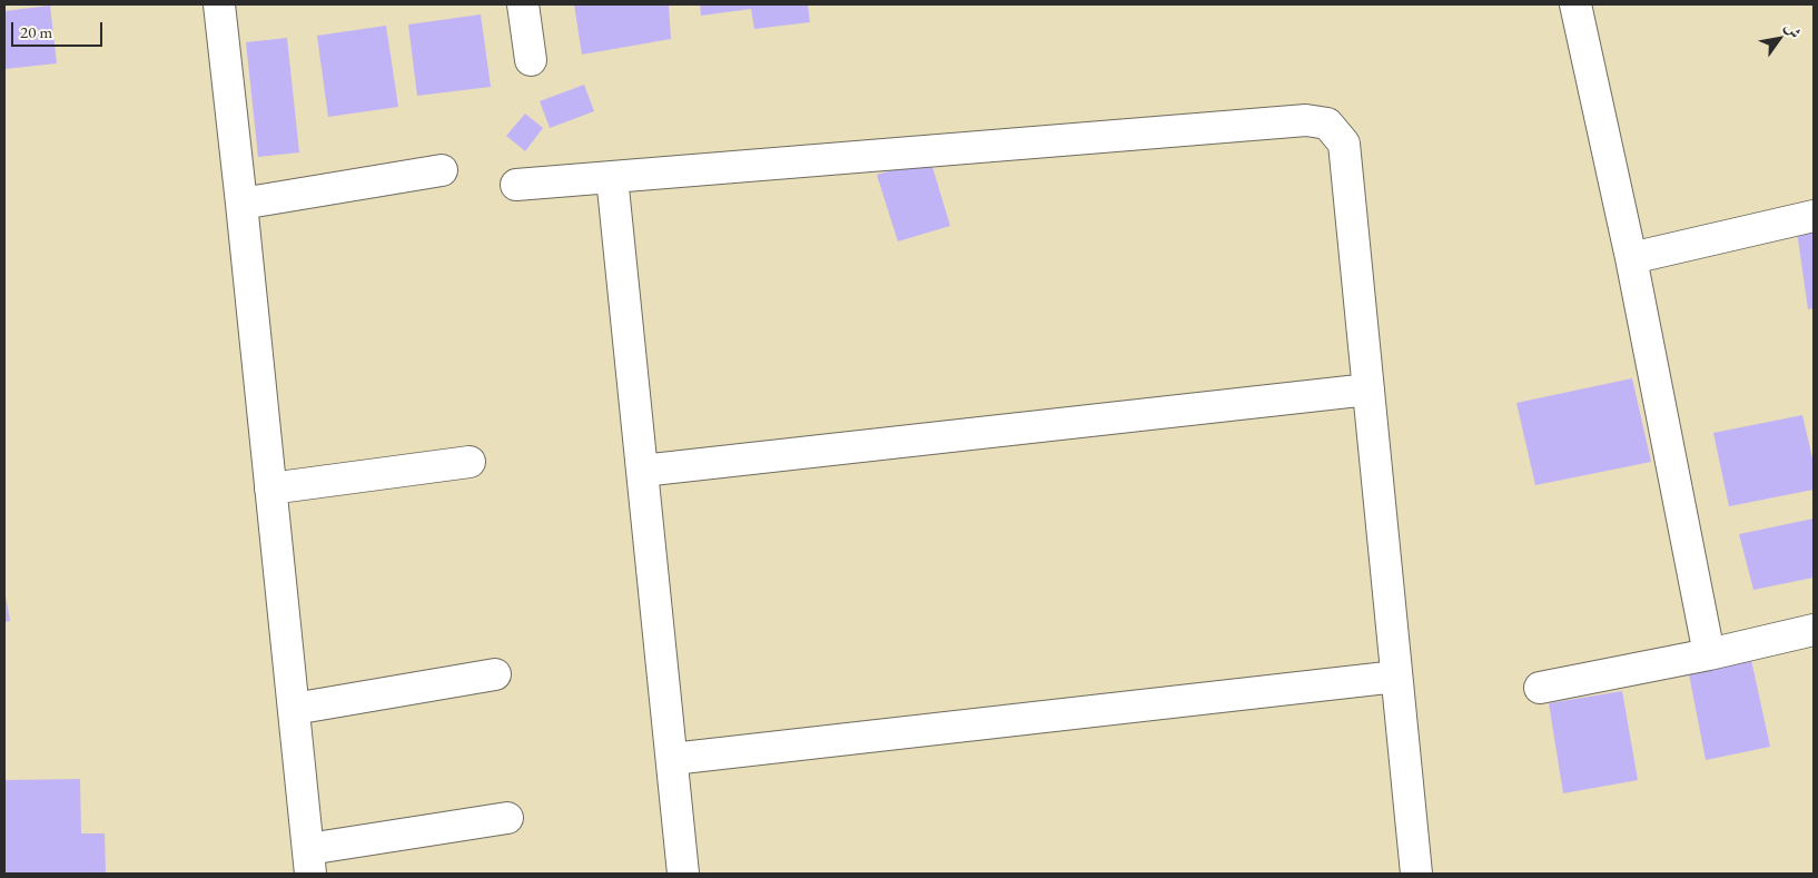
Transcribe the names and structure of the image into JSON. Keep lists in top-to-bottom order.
{
  "scale_bar": "20 m",
  "north": "top right"
}
